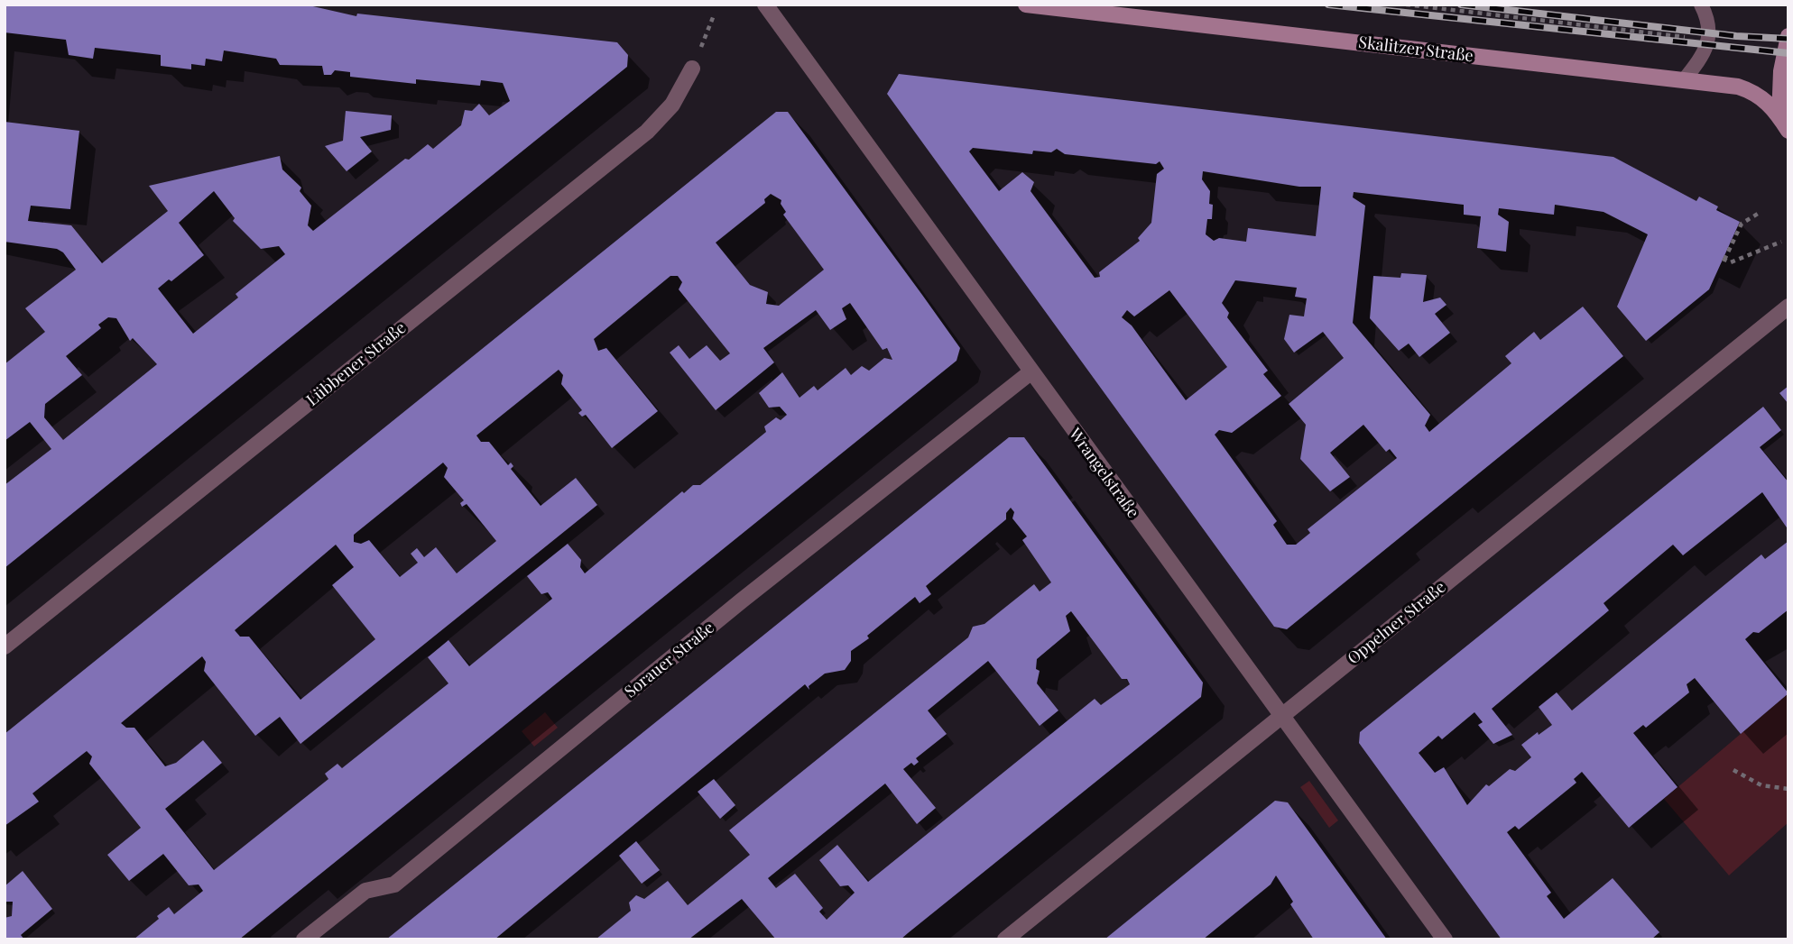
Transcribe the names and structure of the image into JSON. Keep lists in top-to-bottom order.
{
  "streets": {
    "main road": ["Skalitzer Straße"],
    "street": [
      "Lübbener Straße",
      "Wrangelstraße",
      "Oppelner Straße",
      "Sorauer Straße"
    ]
  },
  "crossings": [
    ["Wrangelstraße", "Oppelner Straße"],
    ["Wrangelstraße", "Sorauer Straße"]
  ]
}
